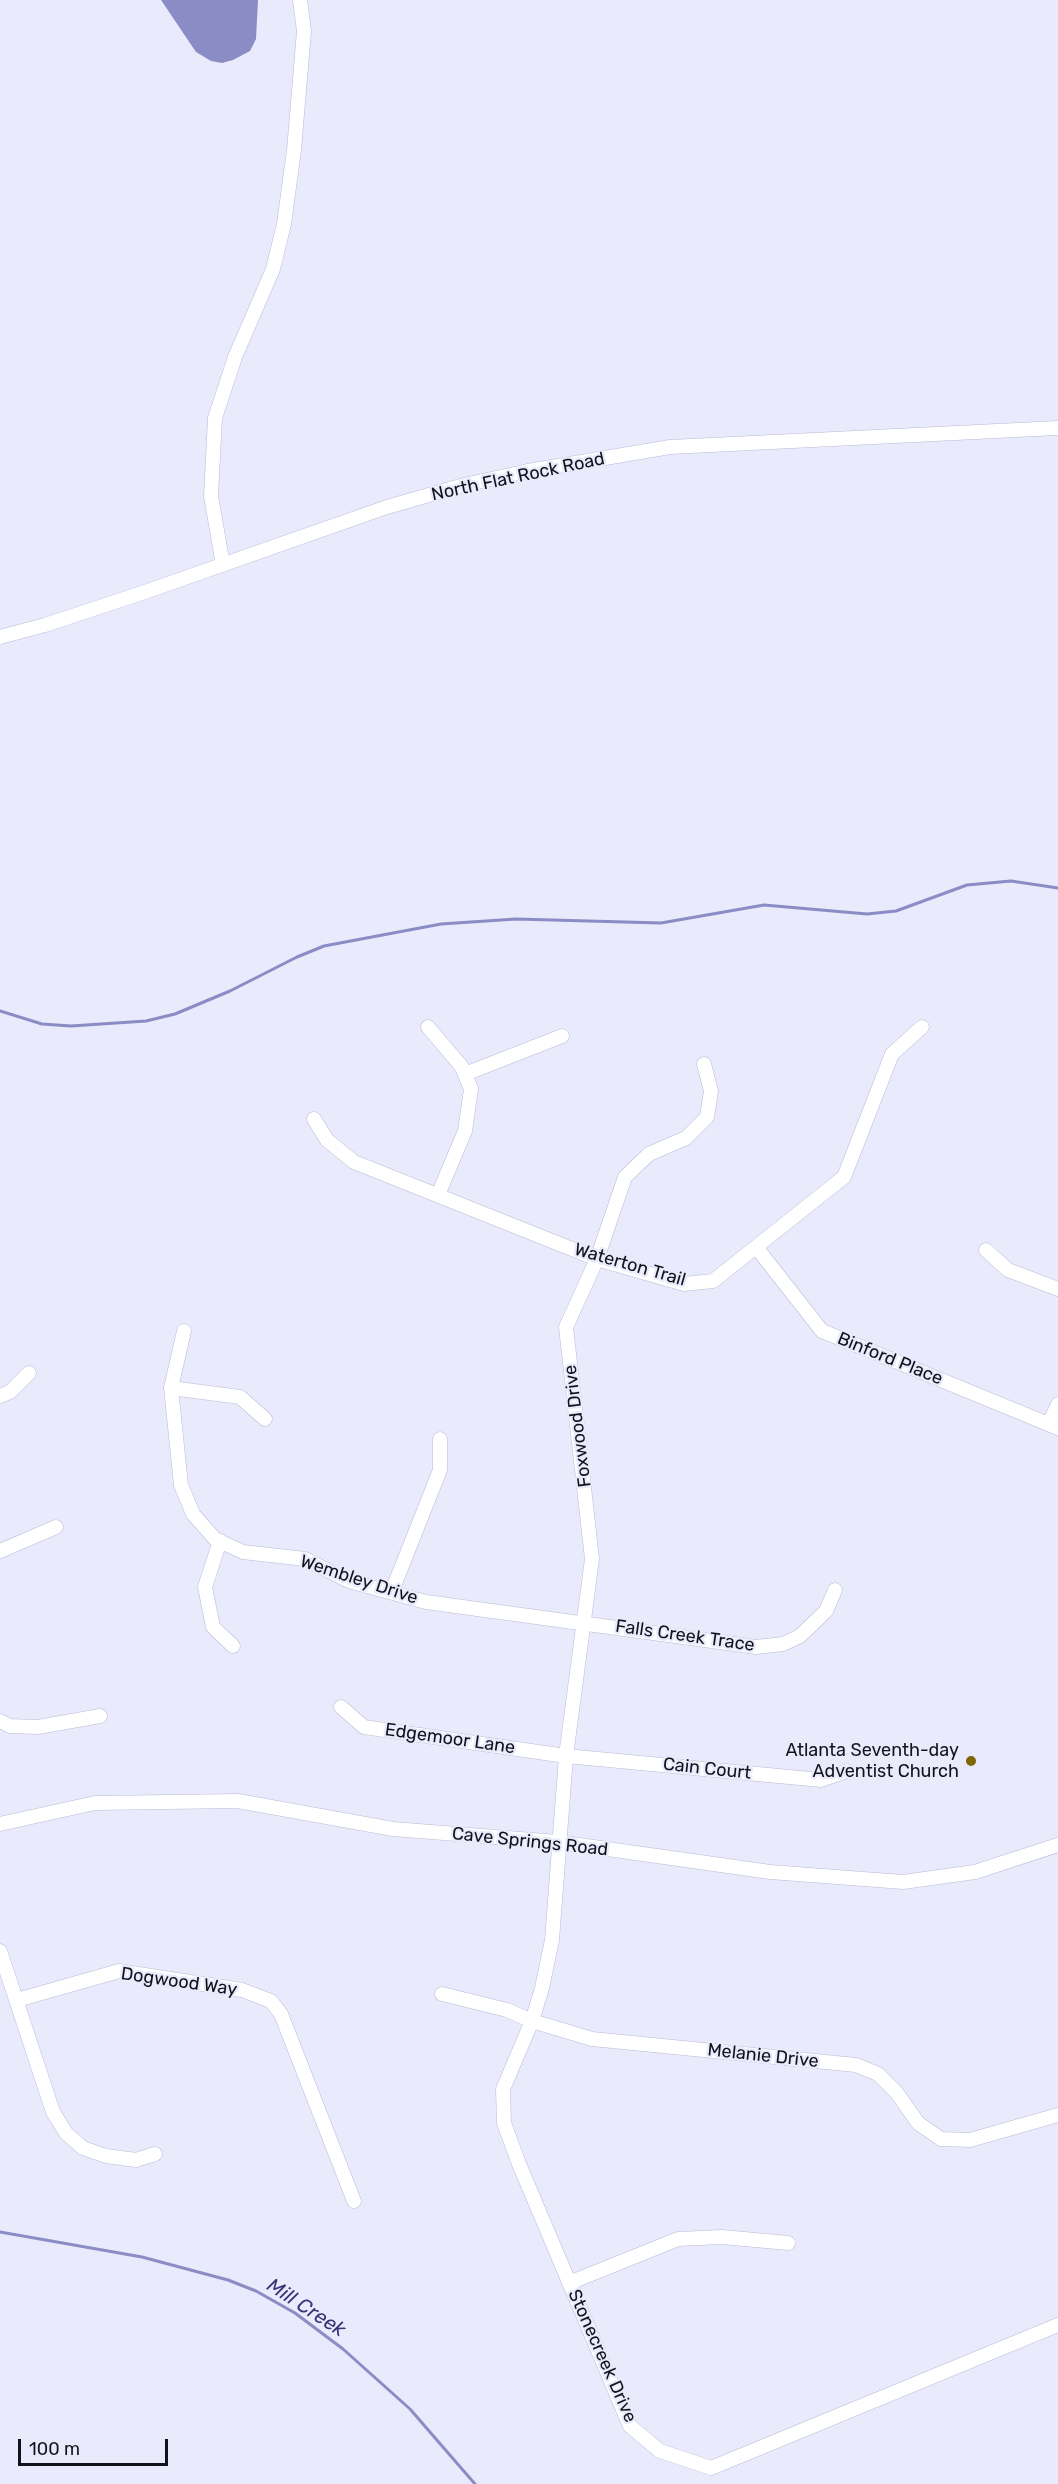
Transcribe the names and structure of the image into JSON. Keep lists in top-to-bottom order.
{
  "streets": {
    "street": [
      "North Flat Rock Road",
      "Waterton Trail",
      "Binford Place",
      "Foxwood Drive",
      "Wembley Drive",
      "Falls Creek Trace",
      "Edgemoor Lane",
      "Cain Court",
      "Cave Springs Road",
      "Dogwood Way",
      "Melanie Drive",
      "Stonecreek Drive"
    ]
  },
  "crossings": [
    ["Waterton Trail", "Binford Place"],
    ["Waterton Trail", "Foxwood Drive"],
    ["Foxwood Drive", "Wembley Drive"],
    ["Foxwood Drive", "Falls Creek Trace"],
    ["Foxwood Drive", "Edgemoor Lane"],
    ["Foxwood Drive", "Cain Court"],
    ["Foxwood Drive", "Cave Springs Road"],
    ["Foxwood Drive", "Stonecreek Drive"],
    ["Wembley Drive", "Falls Creek Trace"],
    ["Edgemoor Lane", "Cain Court"],
    ["Cave Springs Road", "Stonecreek Drive"],
    ["Melanie Drive", "Stonecreek Drive"]
  ],
  "water": ["Mill Creek"],
  "places": ["Atlanta Seventh-day Adventist Church"],
  "scale_bar": "100 m"
}
